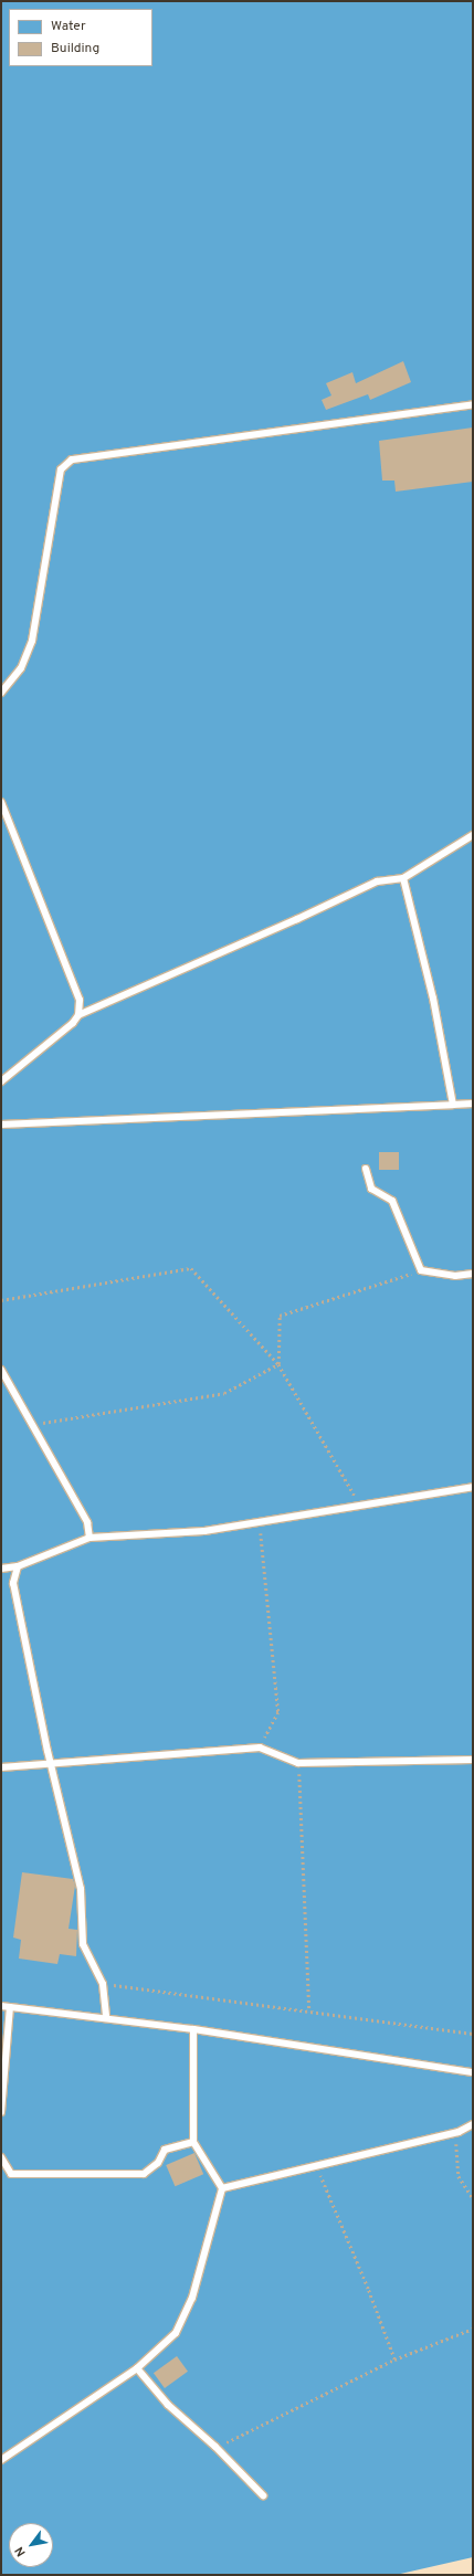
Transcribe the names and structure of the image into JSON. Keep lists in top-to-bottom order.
{
  "legend": ["Water", "Building"],
  "north": "bottom left"
}
